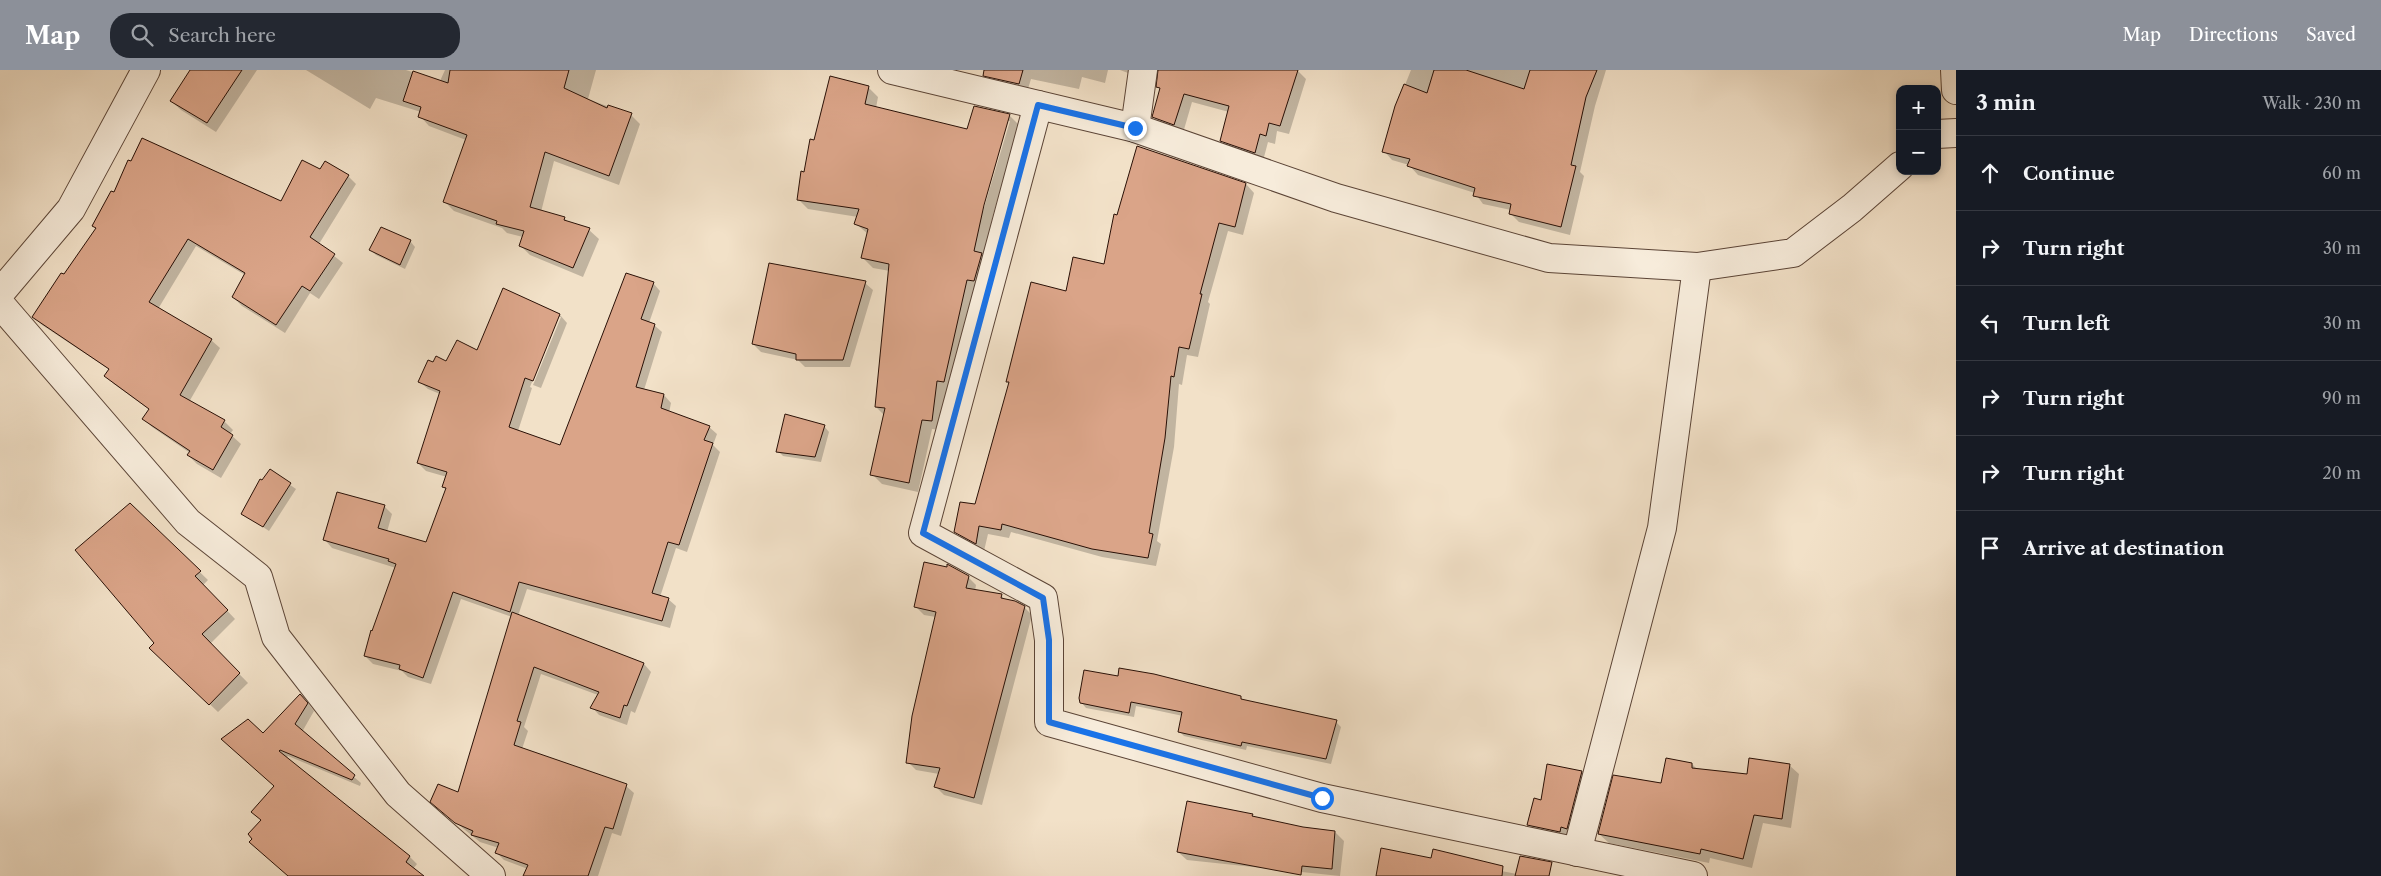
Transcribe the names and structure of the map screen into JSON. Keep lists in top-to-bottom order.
{
  "page": {
    "header": "Map",
    "search": "Search here",
    "nav": ["Map", "Directions", "Saved"],
    "heading": ["3 min", "Walk · 230 m"],
    "map_buttons": ["+", "−"],
    "list": [
      ["Continue", "60 m"],
      ["Turn right", "30 m"],
      ["Turn left", "30 m"],
      ["Turn right", "90 m"],
      ["Turn right", "20 m"],
      "Arrive at destination"
    ]
  }
}
